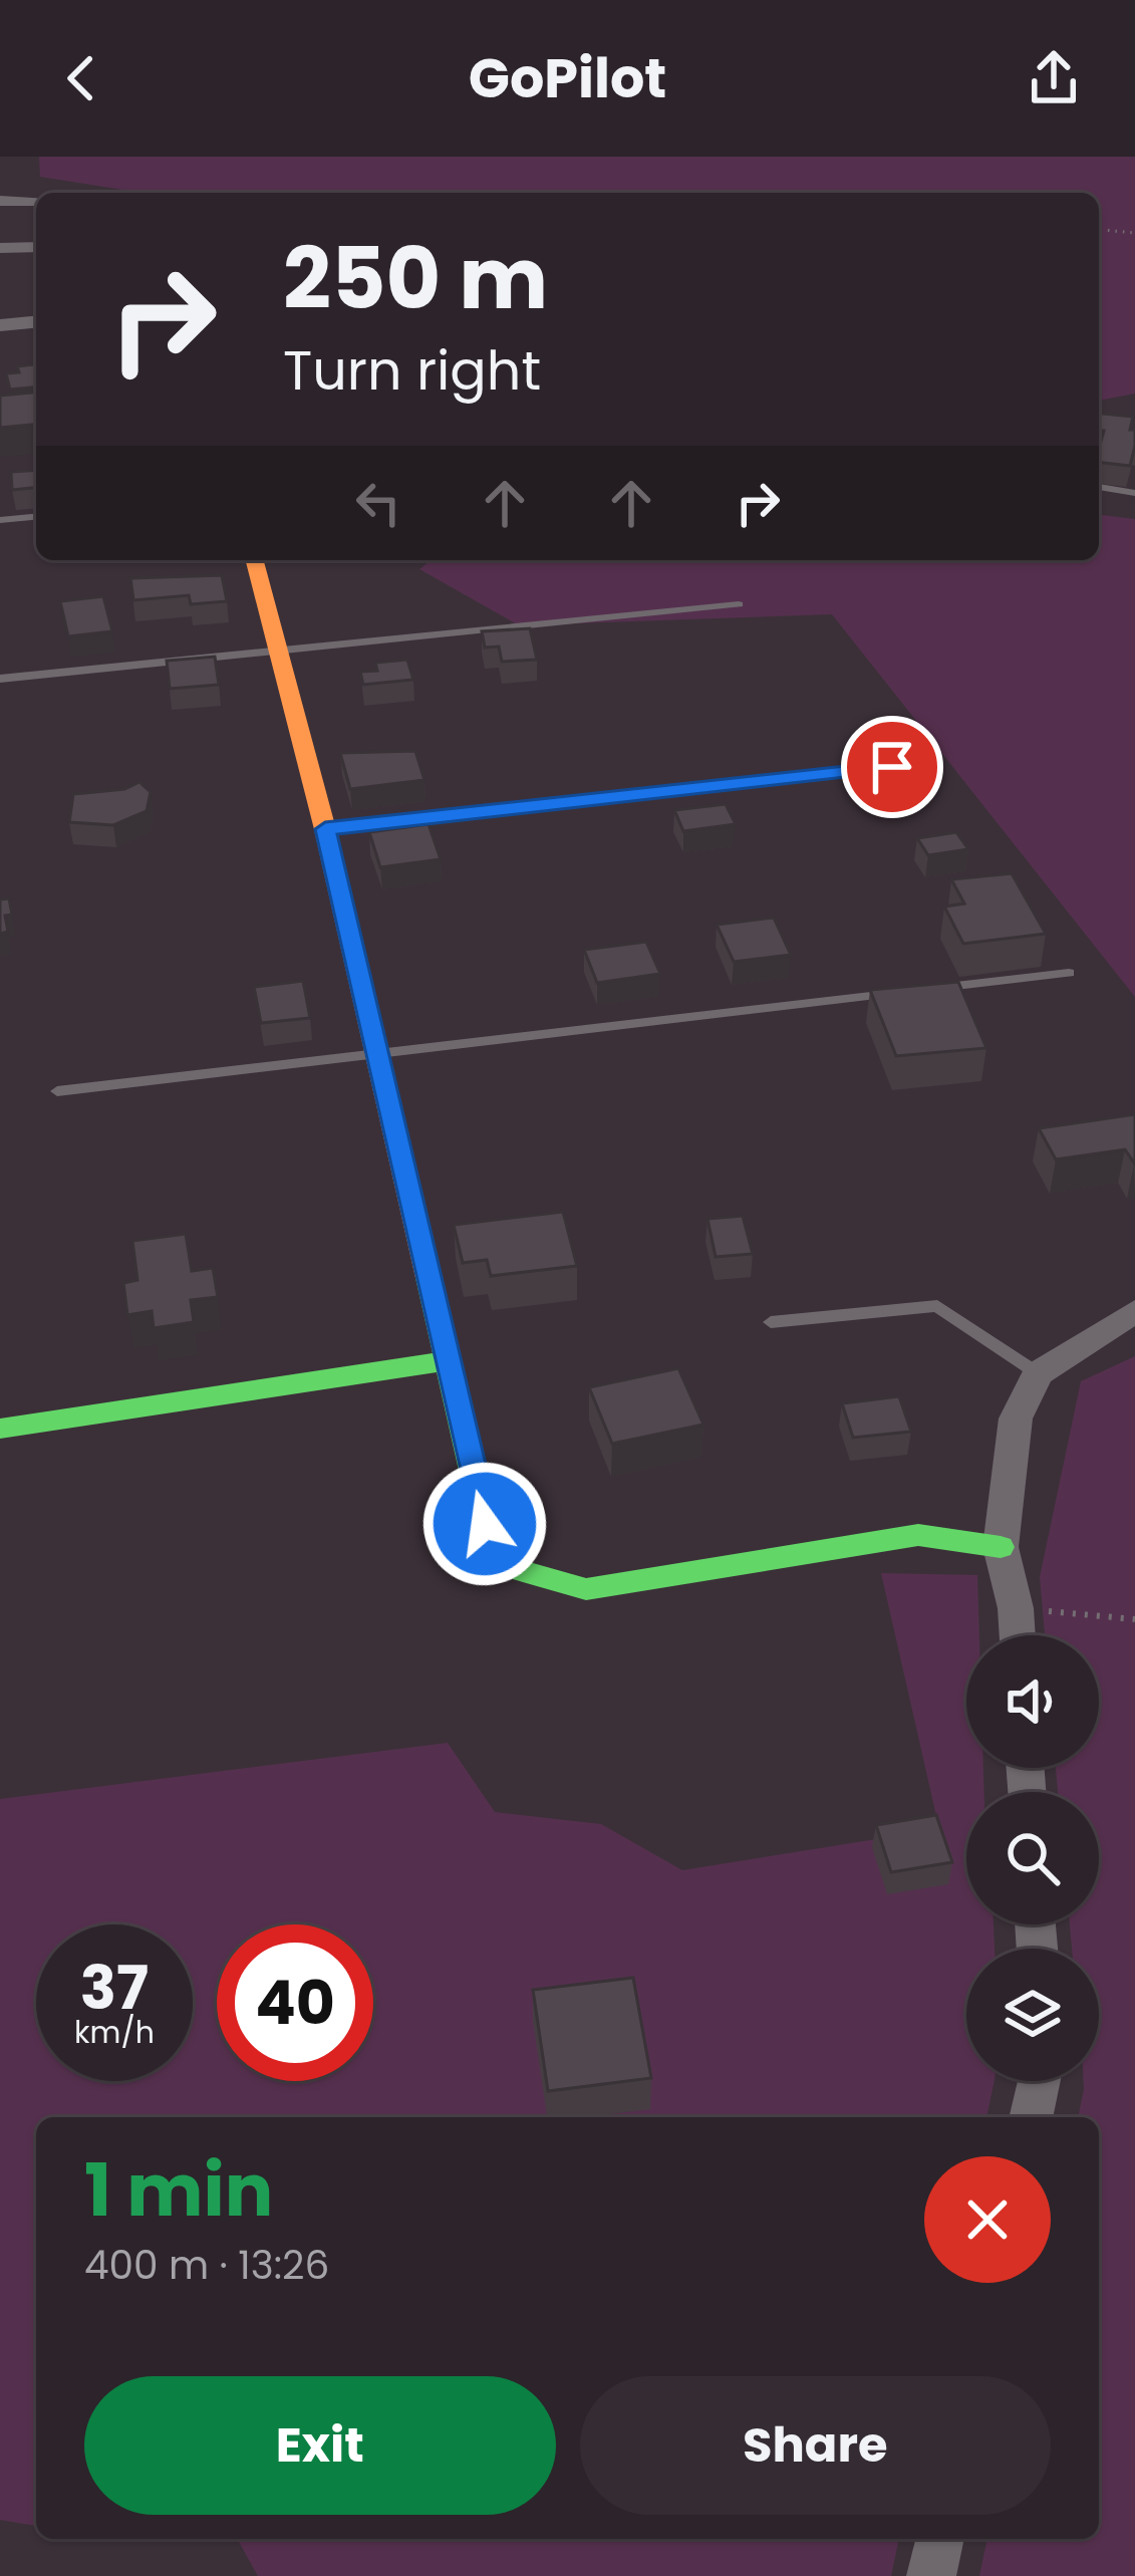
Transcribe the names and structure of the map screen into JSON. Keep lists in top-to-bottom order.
{
  "page": {
    "header": "GoPilot",
    "turn": ["250 m", "Turn right"],
    "speed": "37 km/h",
    "limit": "40",
    "heading": ["1 min", "400 m · 13:26"],
    "buttons": ["Exit", "Share"]
  }
}
